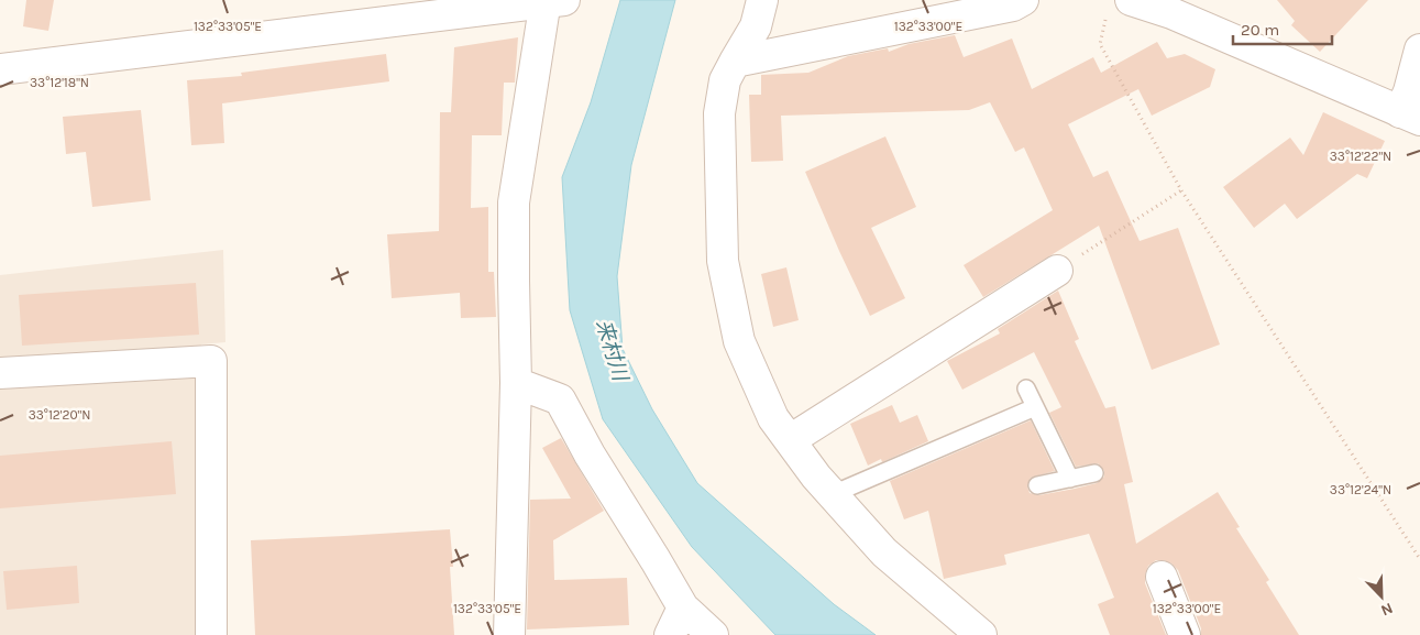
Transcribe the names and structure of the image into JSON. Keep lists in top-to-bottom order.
{
  "water": ["来村川"],
  "scale_bar": "20 m",
  "north": "bottom right",
  "coordinates": [
    "132°33'05\"E",
    "132°33'00\"E",
    "33°12'18\"N",
    "33°12'22\"N",
    "33°12'20\"N",
    "33°12'24\"N"
  ]
}
